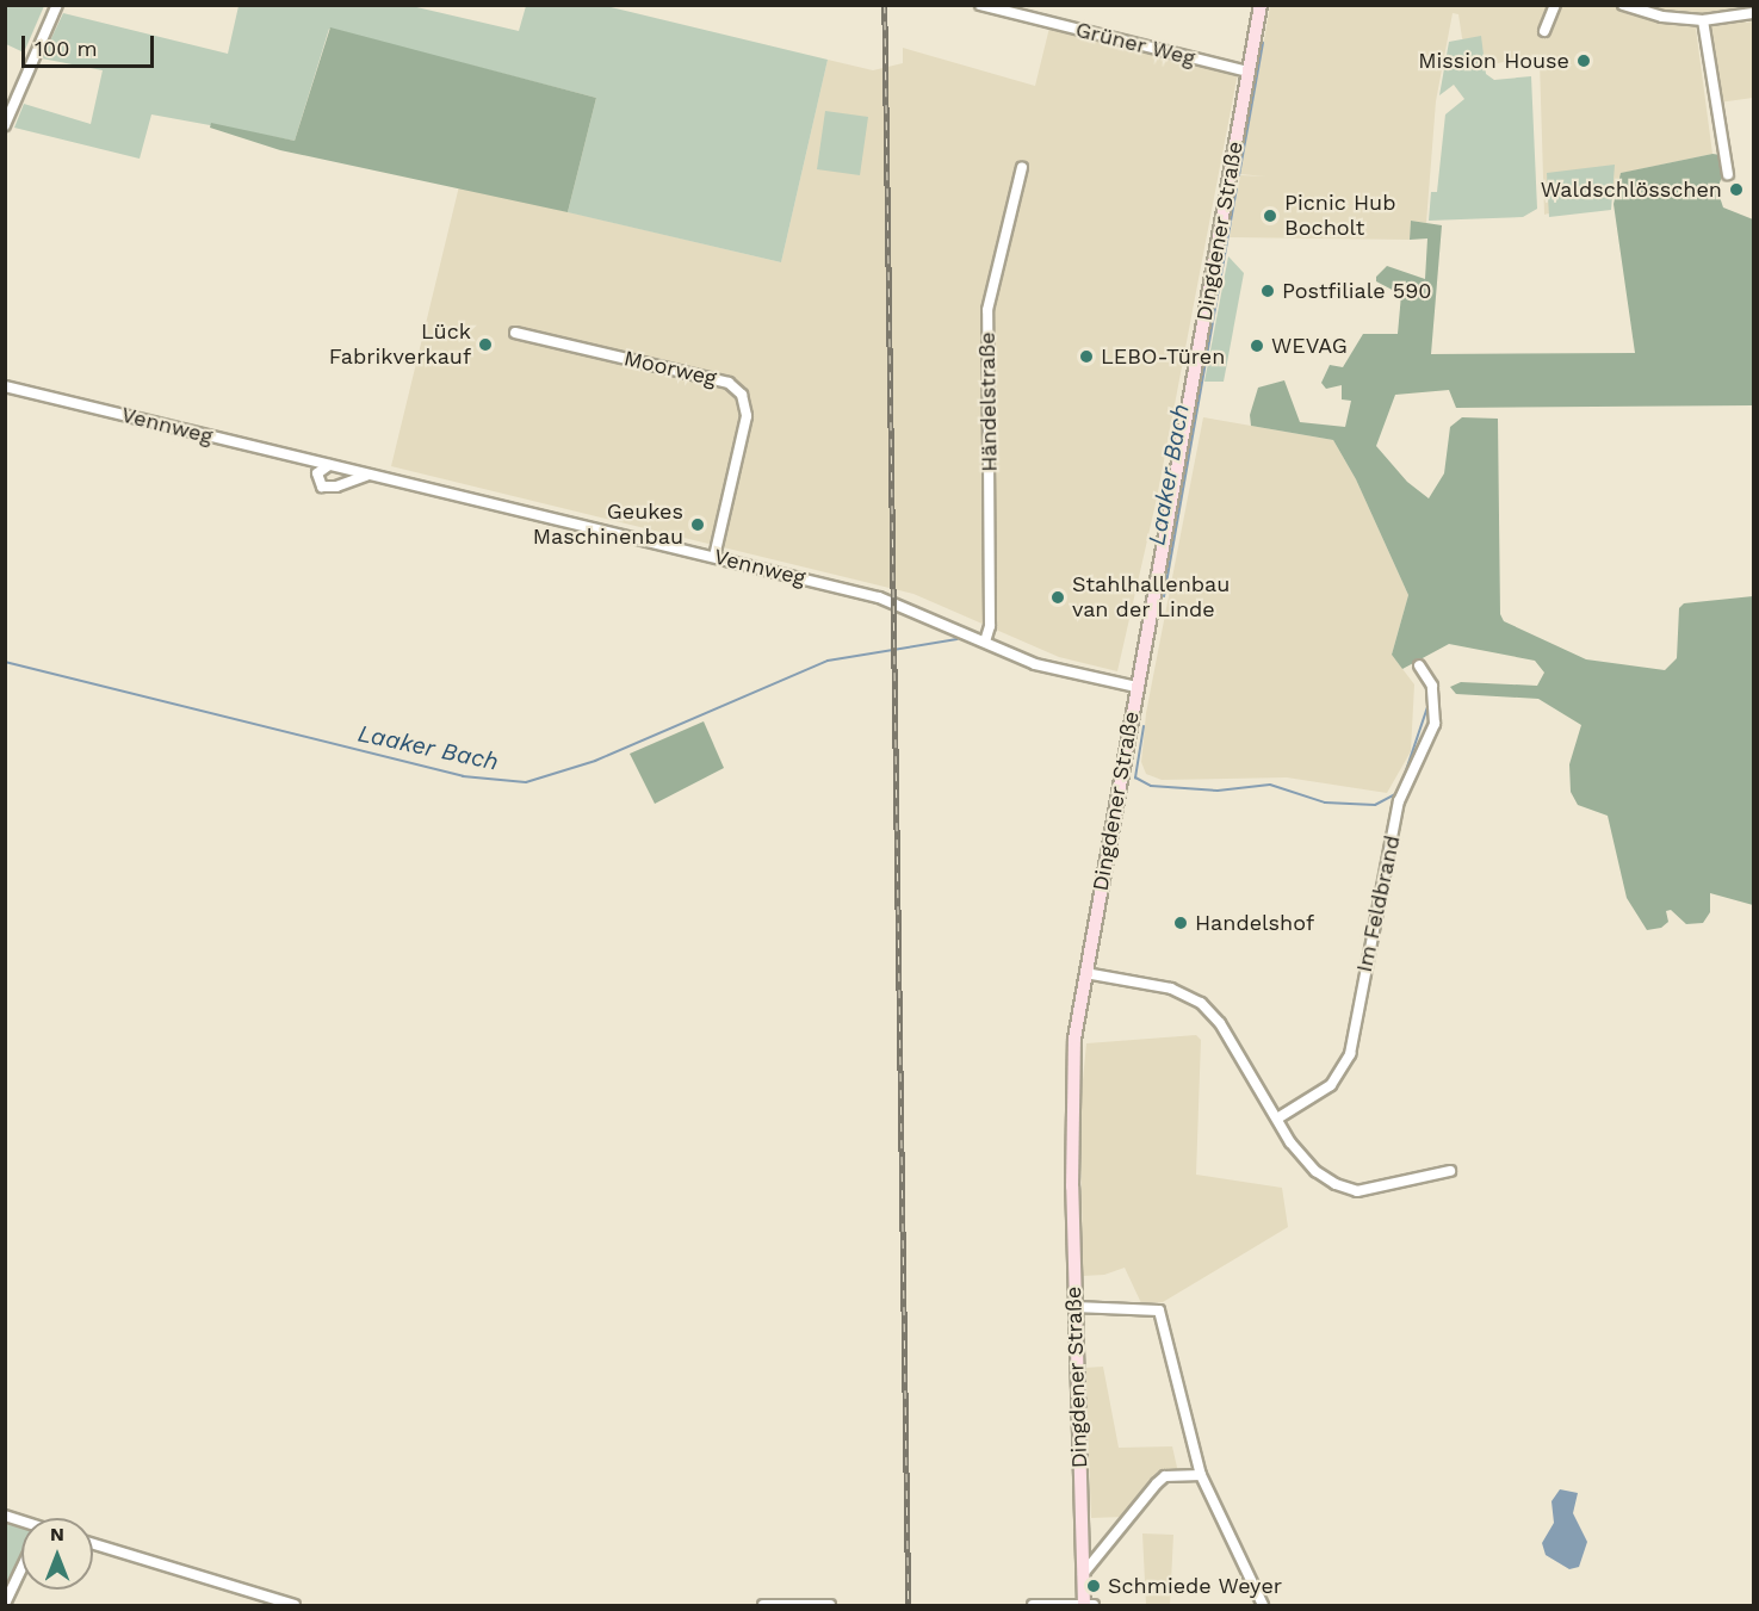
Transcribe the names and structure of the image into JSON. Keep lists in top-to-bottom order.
{
  "streets": {
    "main road": ["Dingdener Straße"],
    "street": [
      "Grüner Weg",
      "Moorweg",
      "Händelstraße",
      "Vennweg",
      "Im Feldbrand"
    ]
  },
  "crossings": [
    ["Grüner Weg", "Dingdener Straße"],
    ["Dingdener Straße", "Vennweg"],
    ["Moorweg", "Vennweg"],
    ["Händelstraße", "Vennweg"]
  ],
  "water": ["Laaker Bach"],
  "places": [
    "Mission House",
    "Waldschlösschen",
    "Picnic Hub Bocholt",
    "Postfiliale 590",
    "Lück Fabrikverkauf",
    "WEVAG",
    "LEBO-Türen",
    "Geukes Maschinenbau",
    "Stahlhallenbau van der Linde",
    "Handelshof",
    "Schmiede Weyer"
  ],
  "scale_bar": "100 m",
  "north": "top"
}
